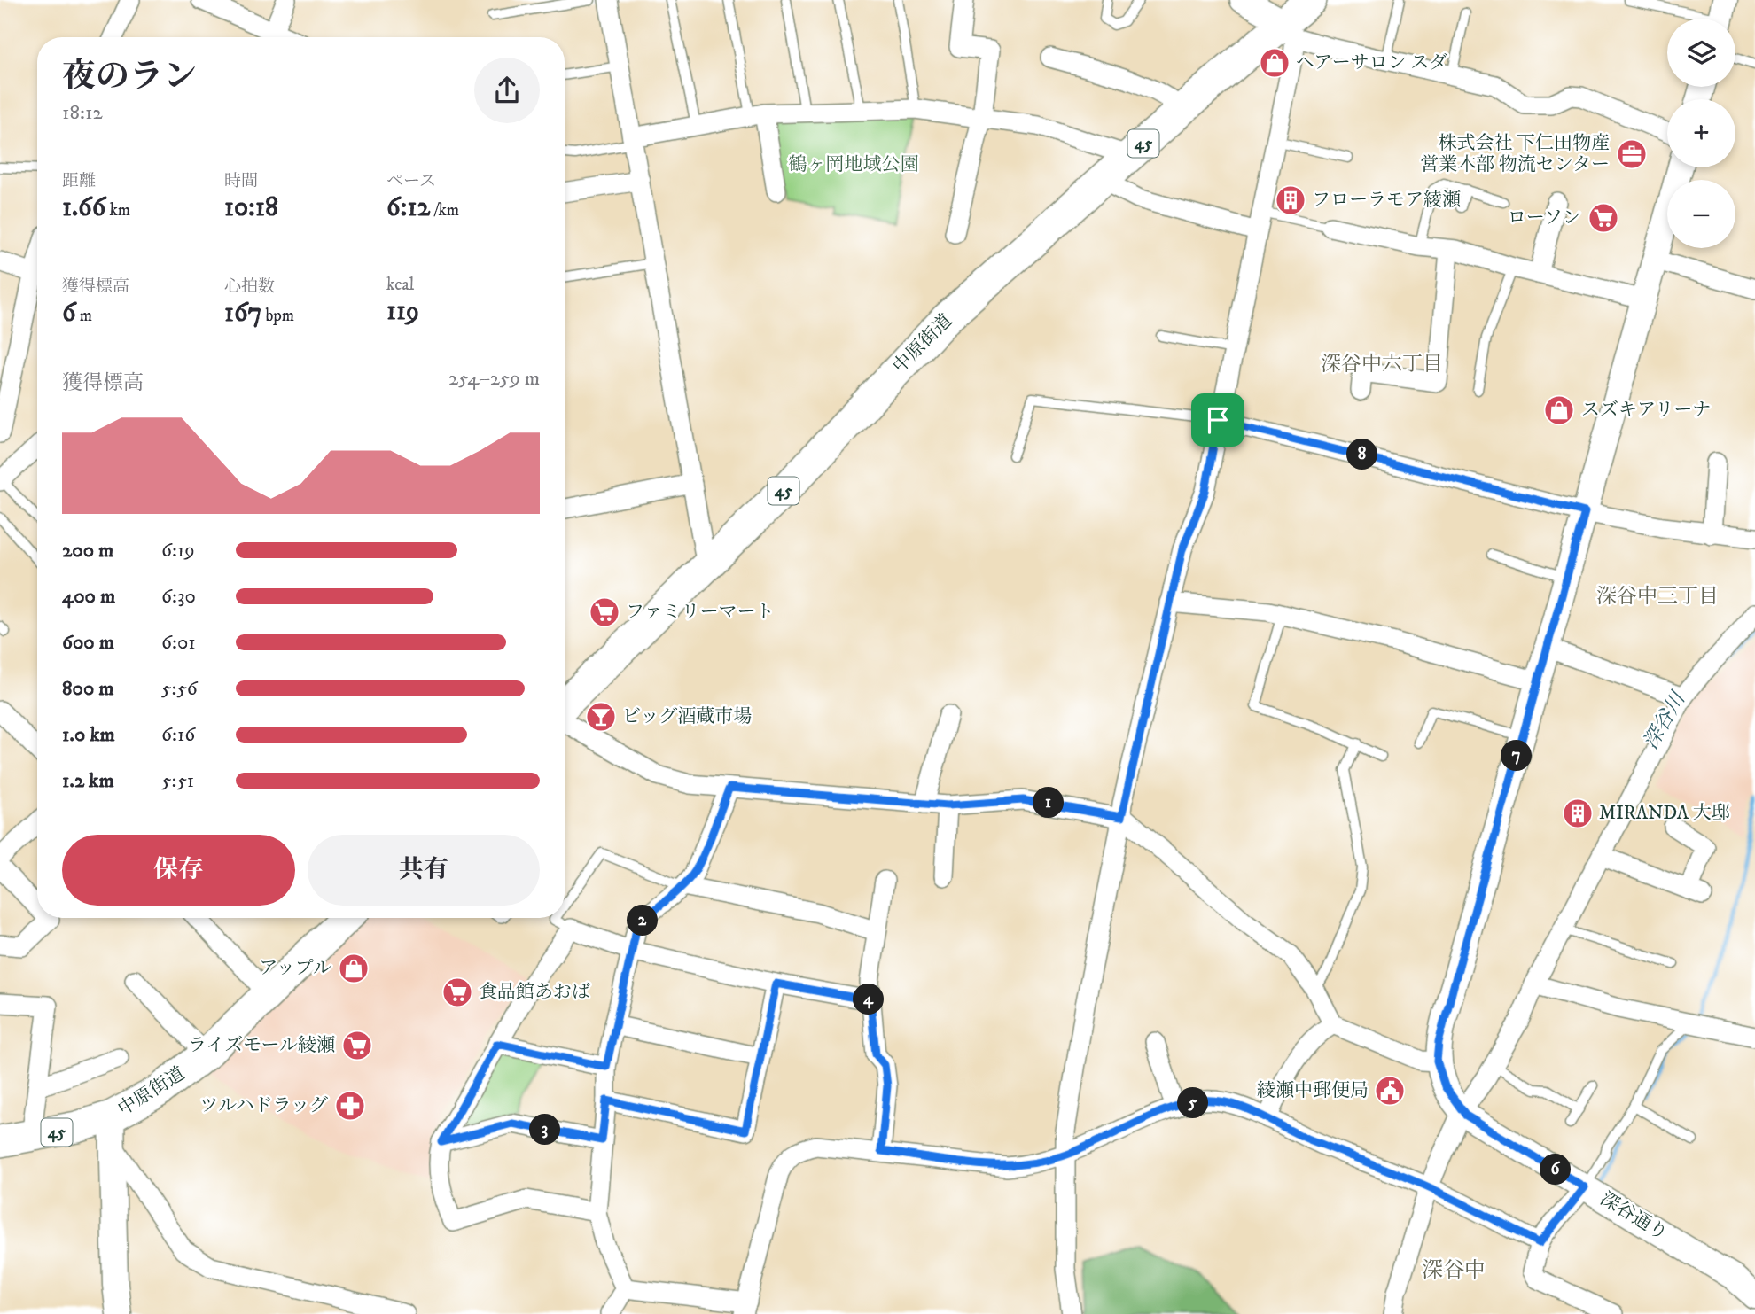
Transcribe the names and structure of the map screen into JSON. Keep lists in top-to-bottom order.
{
  "streets": {
    "main road": ["45", "中原街道"],
    "street": ["深谷通り"]
  },
  "districts": ["深谷中六丁目", "深谷中三丁目", "深谷中"],
  "water": ["深谷川"],
  "parks": ["鶴ヶ岡地域公園"],
  "places": {
    "shop": ["ヘアーサロン スダ", "スズキアリーナ", "アップル"],
    "office": ["株式会社 下仁田物産 営業本部 物流センター"],
    "building": ["フローラモア綾瀬", "MIRANDA 大邸"],
    "supermarket": [
      "ローソン",
      "ファミリーマート",
      "食品館あおば",
      "ライズモール綾瀬"
    ],
    "bar": ["ビッグ酒蔵市場"],
    "public building": ["綾瀬中郵便局"],
    "pharmacy": ["ツルハドラッグ"]
  },
  "page": {
    "map_buttons": ["+", "−"],
    "heading": ["夜のラン", "18:12"],
    "stats": [
      ["距離", "1.66 km"],
      ["時間", "10:18"],
      ["ペース", "6:12 /km"],
      ["獲得標高", "6 m"],
      ["心拍数", "167 bpm"],
      ["kcal", "119"]
    ],
    "chart": ["獲得標高", "254–259 m"],
    "pins": [
      "8",
      "7",
      "1",
      "2",
      "4",
      "5",
      "3",
      "6"
    ],
    "list": [
      {
        "name": "200 m",
        "note": "6:19"
      },
      {
        "name": "400 m",
        "note": "6:30"
      },
      {
        "name": "600 m",
        "note": "6:01"
      },
      {
        "name": "800 m",
        "note": "5:56"
      },
      {
        "name": "1.0 km",
        "note": "6:16"
      },
      {
        "name": "1.2 km",
        "note": "5:51"
      }
    ],
    "buttons": ["保存", "共有"]
  }
}
